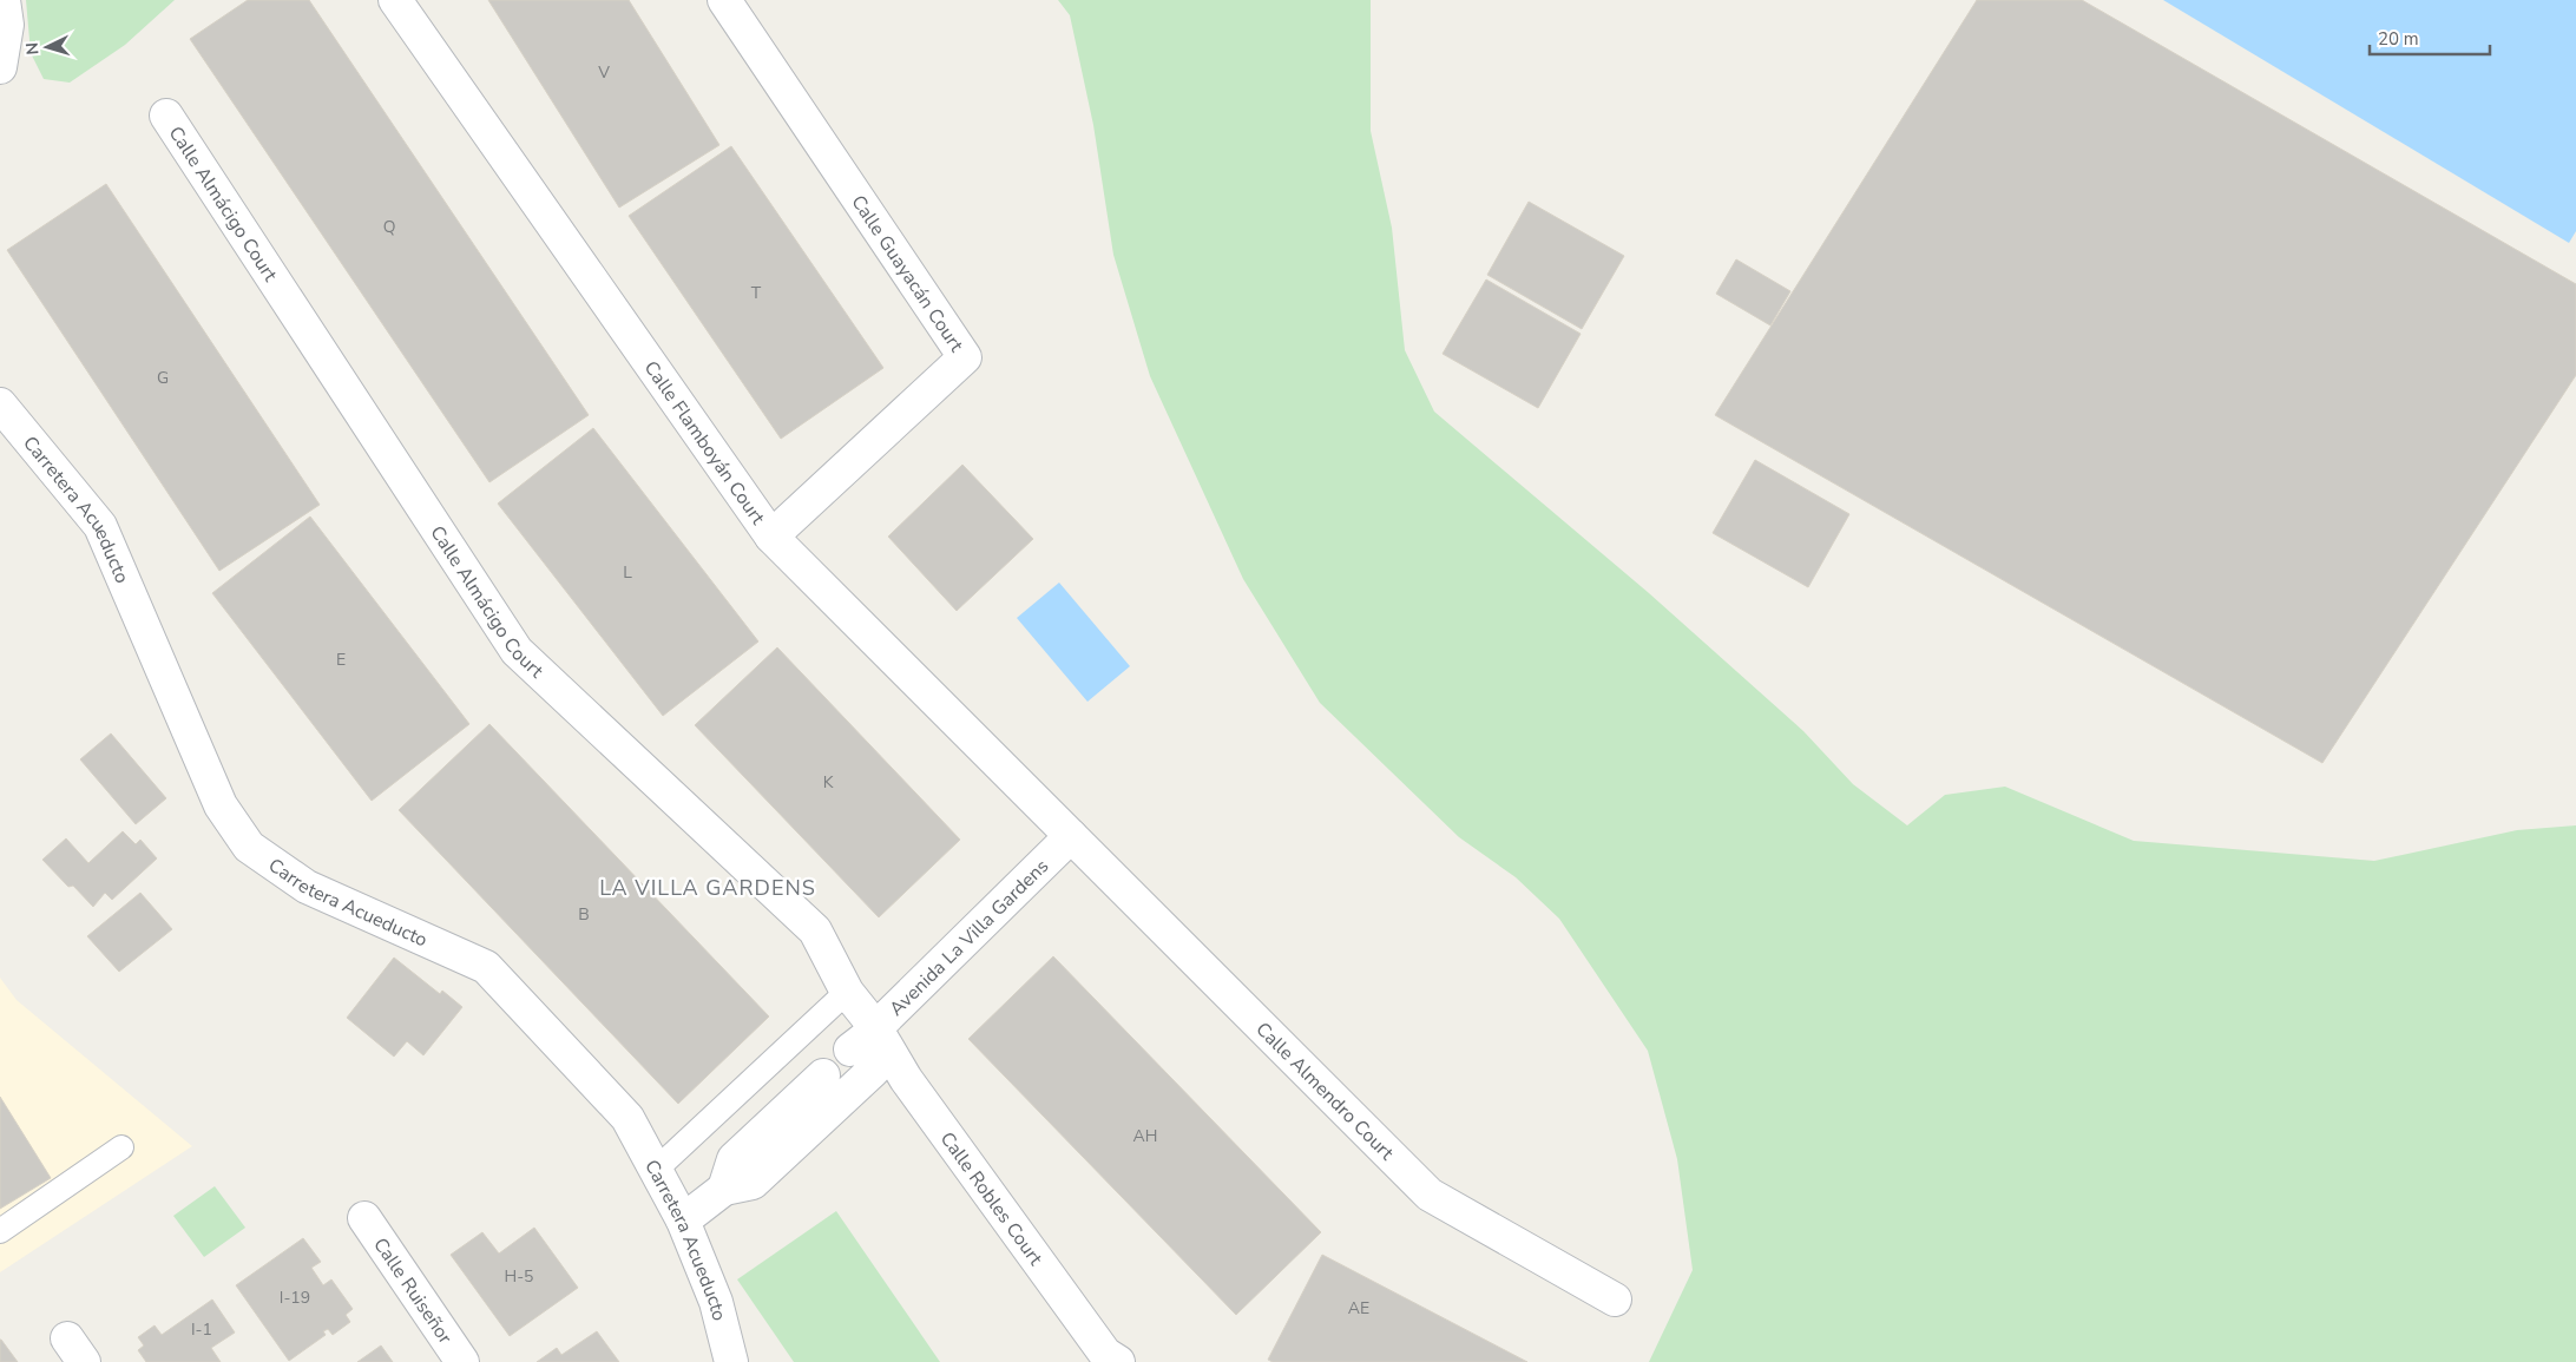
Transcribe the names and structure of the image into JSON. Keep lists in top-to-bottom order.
{
  "streets": {
    "street": [
      "Calle Almácigo Court",
      "Calle Guayacán Court",
      "Calle Flamboyán Court",
      "Carretera Acueducto",
      "Avenida La Villa Gardens",
      "Calle Almendro Court",
      "Calle Robles Court",
      "Calle Ruiseñor"
    ]
  },
  "crossings": [
    ["Calle Almácigo Court", "Avenida La Villa Gardens"],
    ["Calle Almácigo Court", "Calle Robles Court"],
    ["Calle Guayacán Court", "Calle Flamboyán Court"],
    ["Calle Flamboyán Court", "Avenida La Villa Gardens"],
    ["Calle Flamboyán Court", "Calle Almendro Court"],
    ["Avenida La Villa Gardens", "Calle Almendro Court"],
    ["Avenida La Villa Gardens", "Calle Robles Court"]
  ],
  "districts": ["LA VILLA GARDENS"],
  "house_numbers": [
    "V",
    "Q",
    "T",
    "G",
    "L",
    "E",
    "K",
    "B",
    "AH",
    "H-5",
    "I-19",
    "AE",
    "I-1"
  ],
  "scale_bar": "20 m",
  "north": "left"
}
